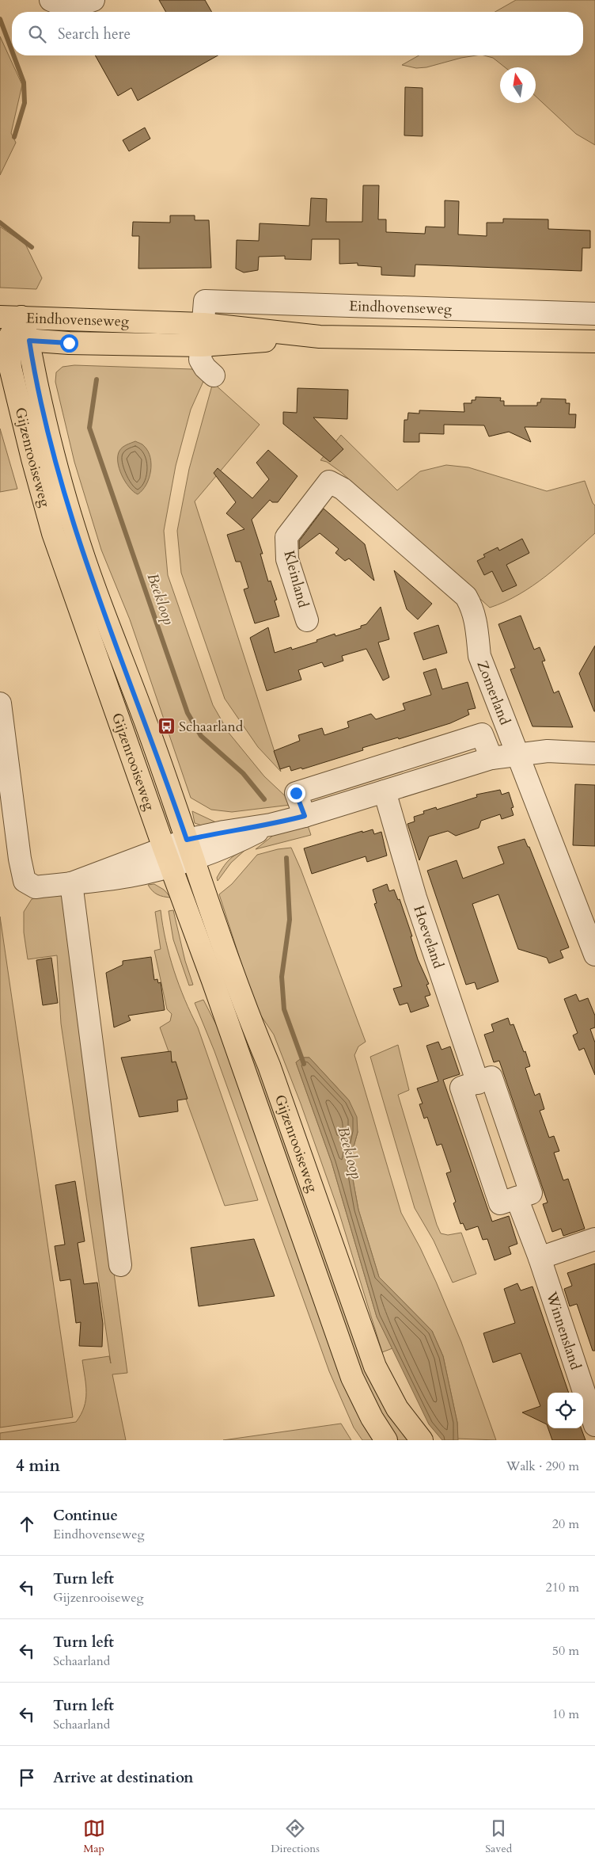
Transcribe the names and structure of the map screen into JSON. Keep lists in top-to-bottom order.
{
  "streets": {
    "main road": ["Eindhovenseweg", "Gijzenrooiseweg"],
    "street": [
      "Kleinland",
      "Zomerland",
      "Hoeveland",
      "Winnensland"
    ]
  },
  "crossings": [
    ["Eindhovenseweg", "Gijzenrooiseweg"],
    ["Kleinland", "Zomerland"]
  ],
  "water": ["Beekloop"],
  "places": {
    "bus stop": ["Schaarland"]
  },
  "north": "top",
  "page": {
    "search": "Search here",
    "heading": ["4 min", "Walk · 290 m"],
    "list": [
      ["Continue", "Eindhovenseweg", "20 m"],
      ["Turn left", "Gijzenrooiseweg", "210 m"],
      ["Turn left", "Schaarland", "50 m"],
      ["Turn left", "Schaarland", "10 m"],
      "Arrive at destination"
    ],
    "nav": ["Map", "Directions", "Saved"]
  }
}
